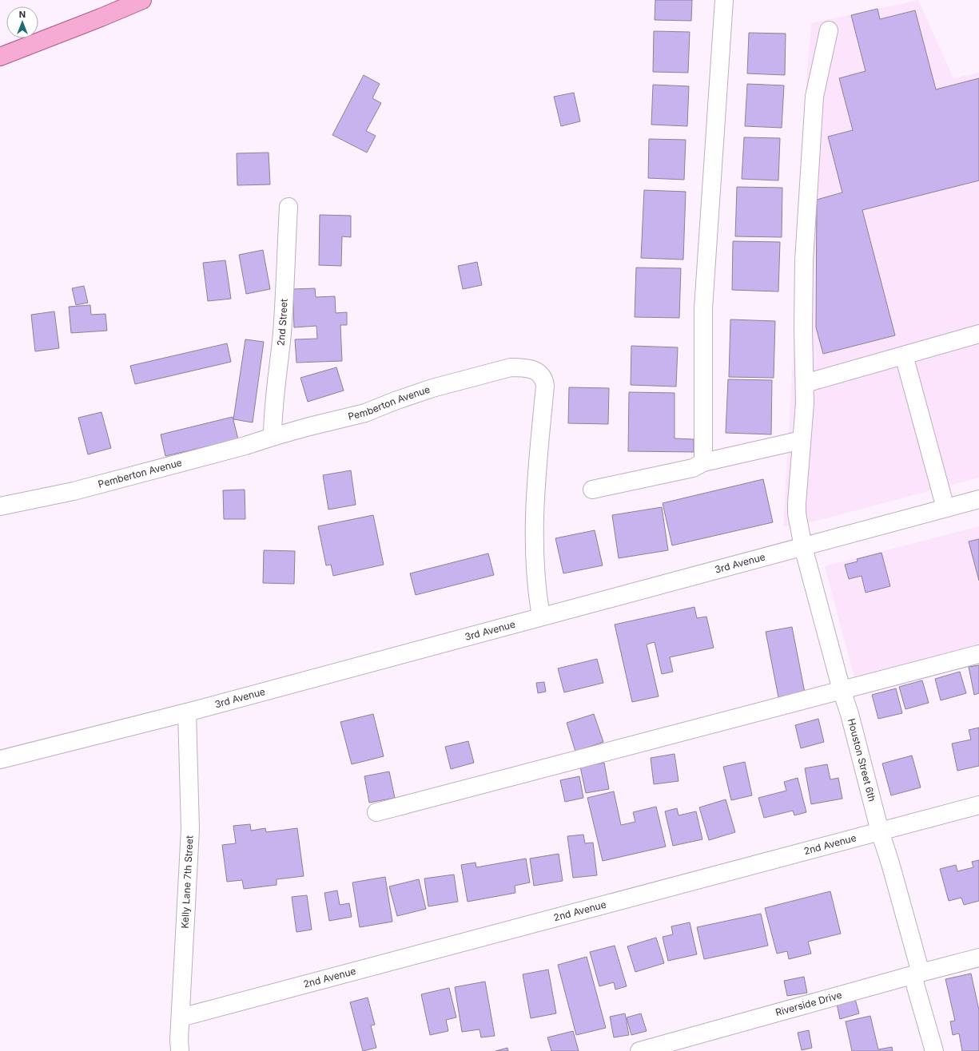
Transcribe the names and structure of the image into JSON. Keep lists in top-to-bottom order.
{
  "streets": {
    "street": [
      "2nd Street",
      "Pemberton Avenue",
      "3rd Avenue",
      "Houston Street 6th",
      "2nd Avenue",
      "Kelly Lane 7th Street",
      "Riverside Drive"
    ]
  },
  "crossings": [
    ["2nd Street", "Pemberton Avenue"],
    ["Pemberton Avenue", "3rd Avenue"],
    ["3rd Avenue", "Houston Street 6th"],
    ["3rd Avenue", "Kelly Lane 7th Street"],
    ["Houston Street 6th", "2nd Avenue"],
    ["Houston Street 6th", "Riverside Drive"],
    ["2nd Avenue", "Kelly Lane 7th Street"]
  ],
  "north": "top"
}
